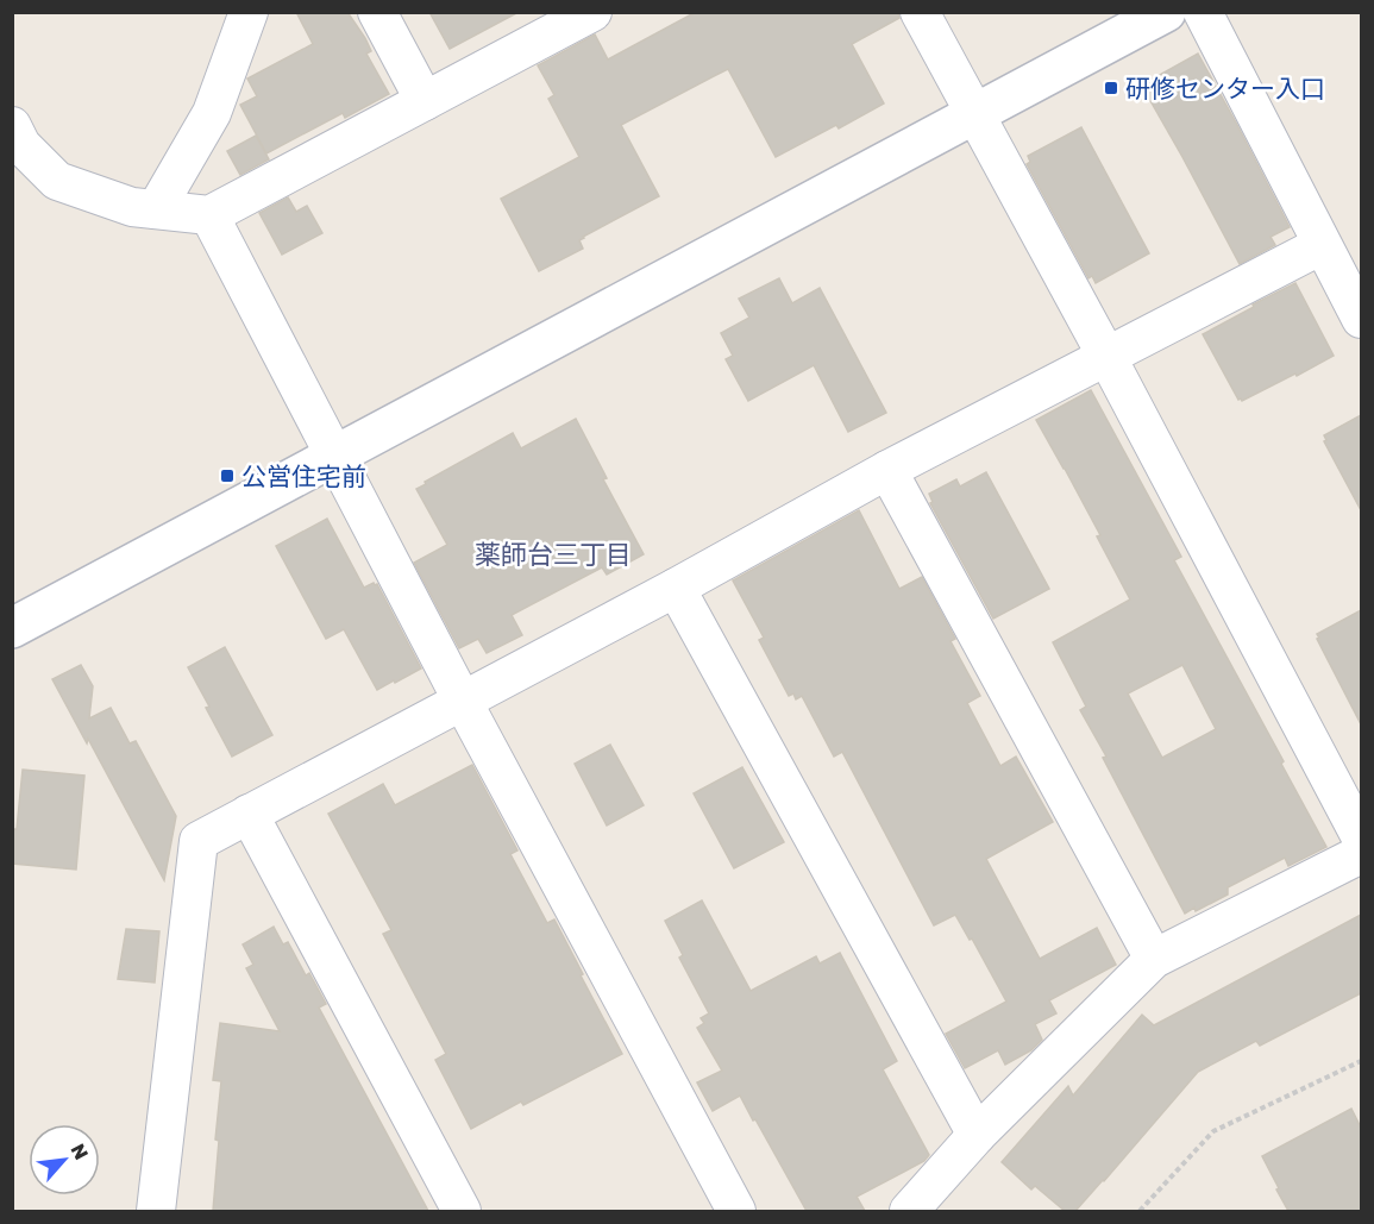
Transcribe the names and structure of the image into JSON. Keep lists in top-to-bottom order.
{
  "districts": ["薬師台三丁目"],
  "places": {
    "transit": ["研修センター入口", "公営住宅前"]
  },
  "north": "top right"
}
